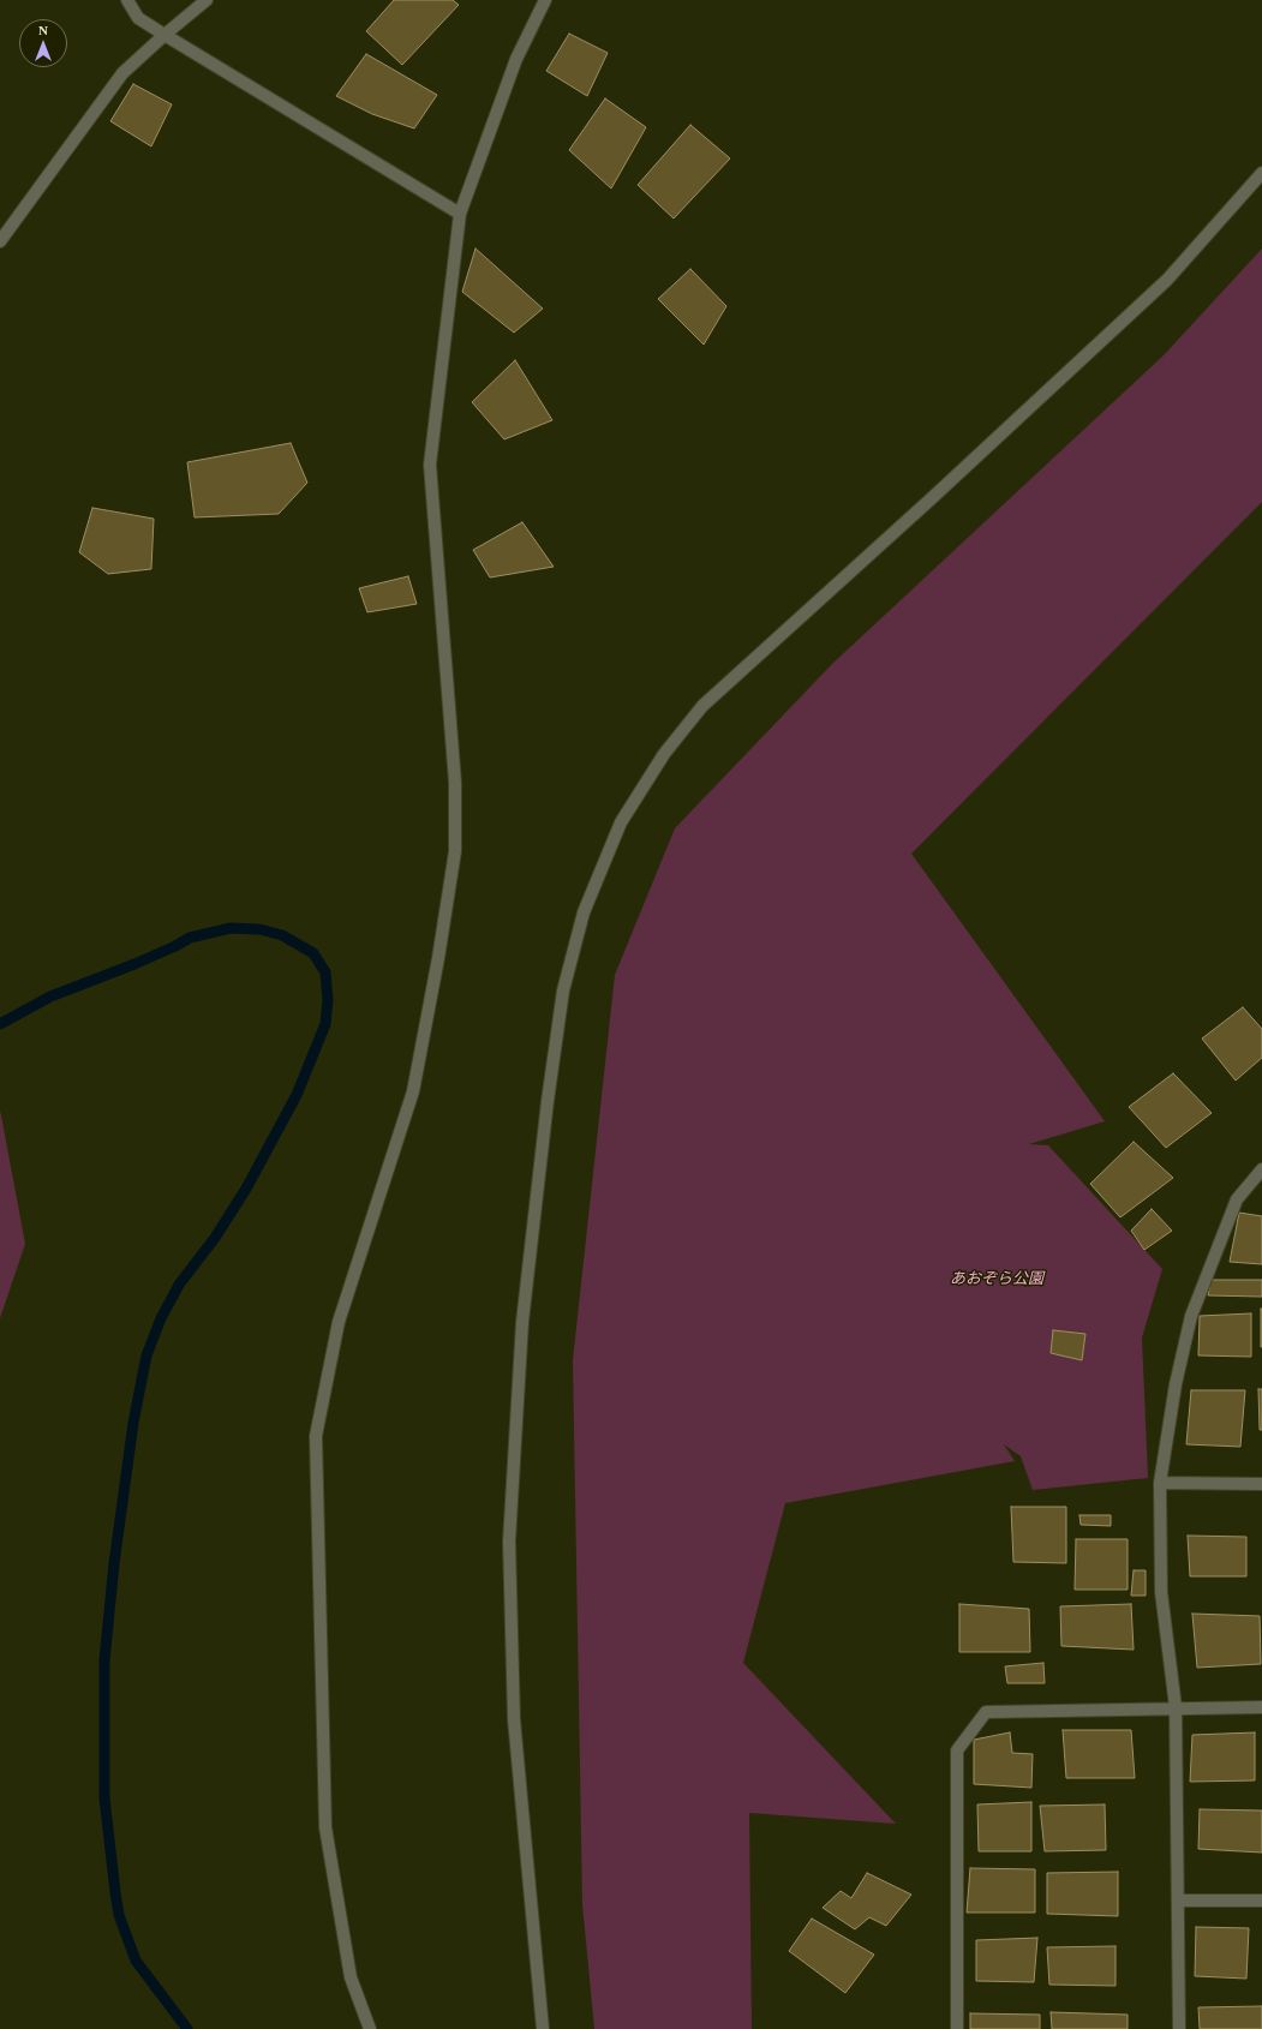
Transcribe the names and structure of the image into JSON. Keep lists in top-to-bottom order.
{
  "parks": ["あおぞら公園"],
  "north": "top"
}
